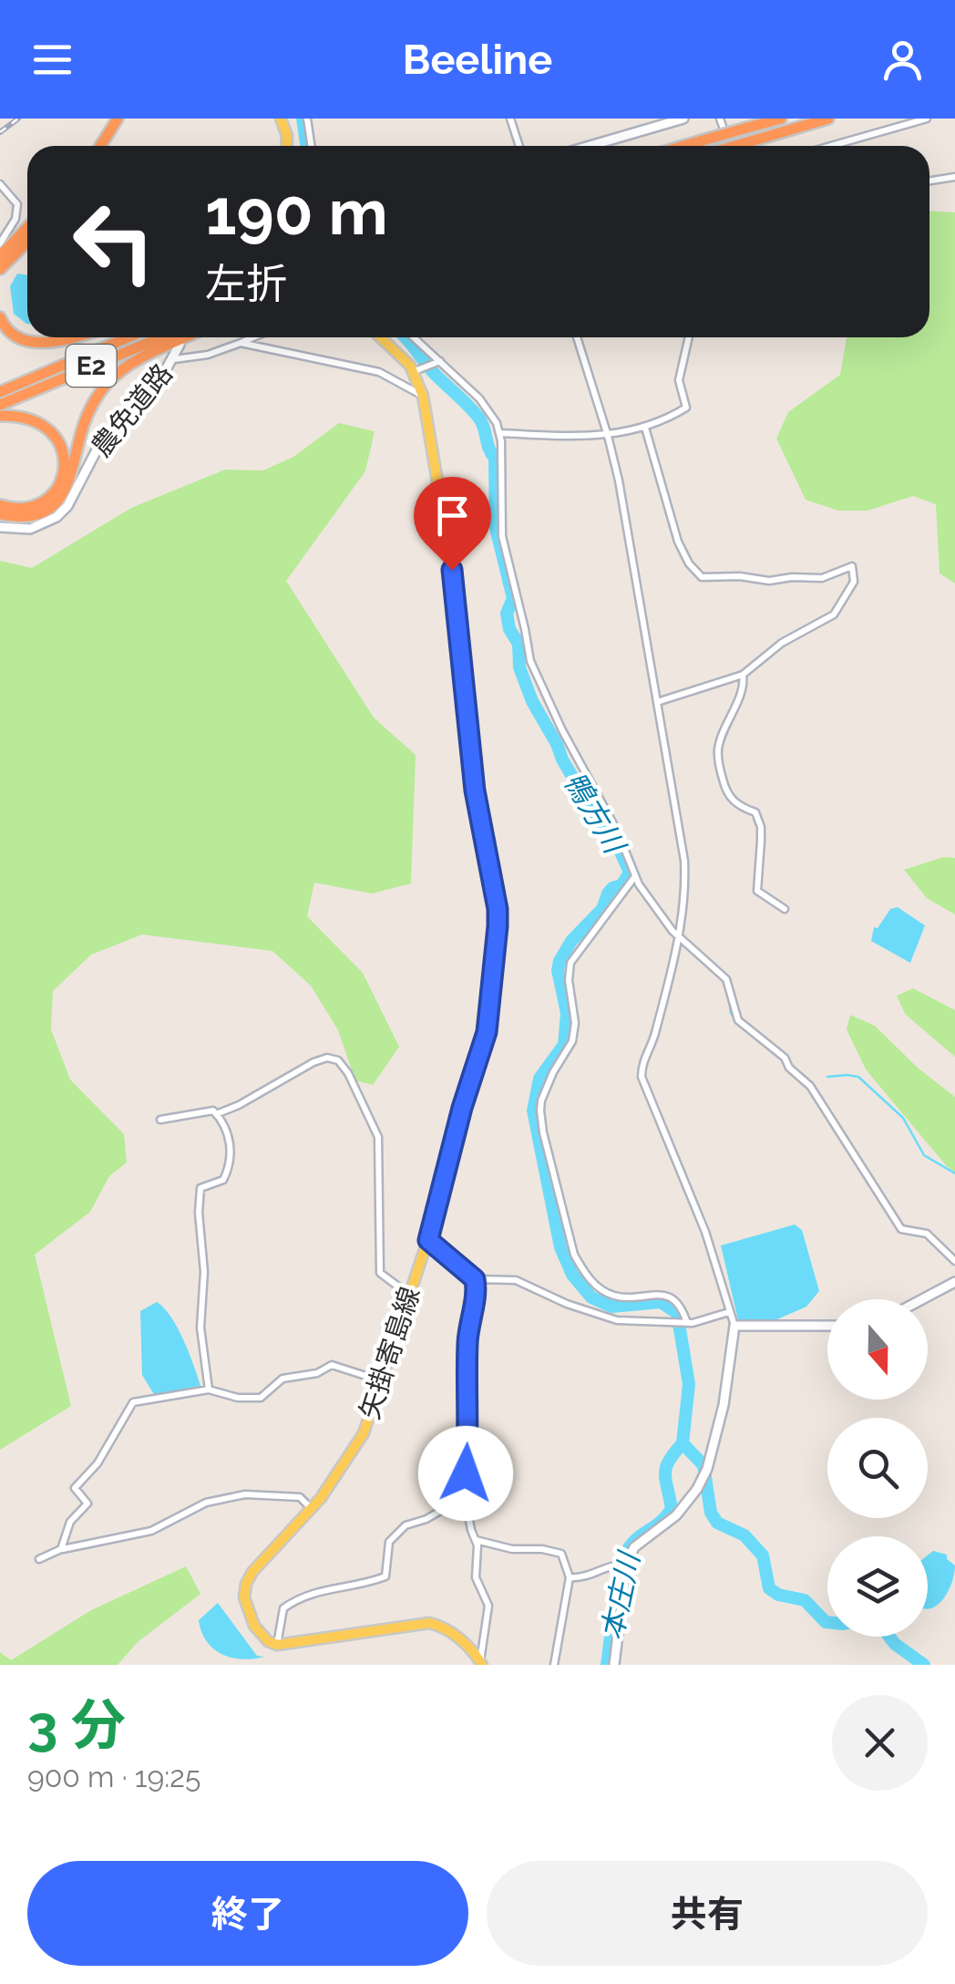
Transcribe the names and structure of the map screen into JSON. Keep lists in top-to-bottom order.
{
  "streets": {
    "highway": ["E2"],
    "main road": ["農免道路", "矢掛寄島線"]
  },
  "water": ["鴨方川", "本庄川"],
  "north": "bottom",
  "page": {
    "header": "Beeline",
    "turn": ["190 m", "左折"],
    "heading": ["3 分", "900 m · 19:25"],
    "buttons": ["終了", "共有"]
  }
}
